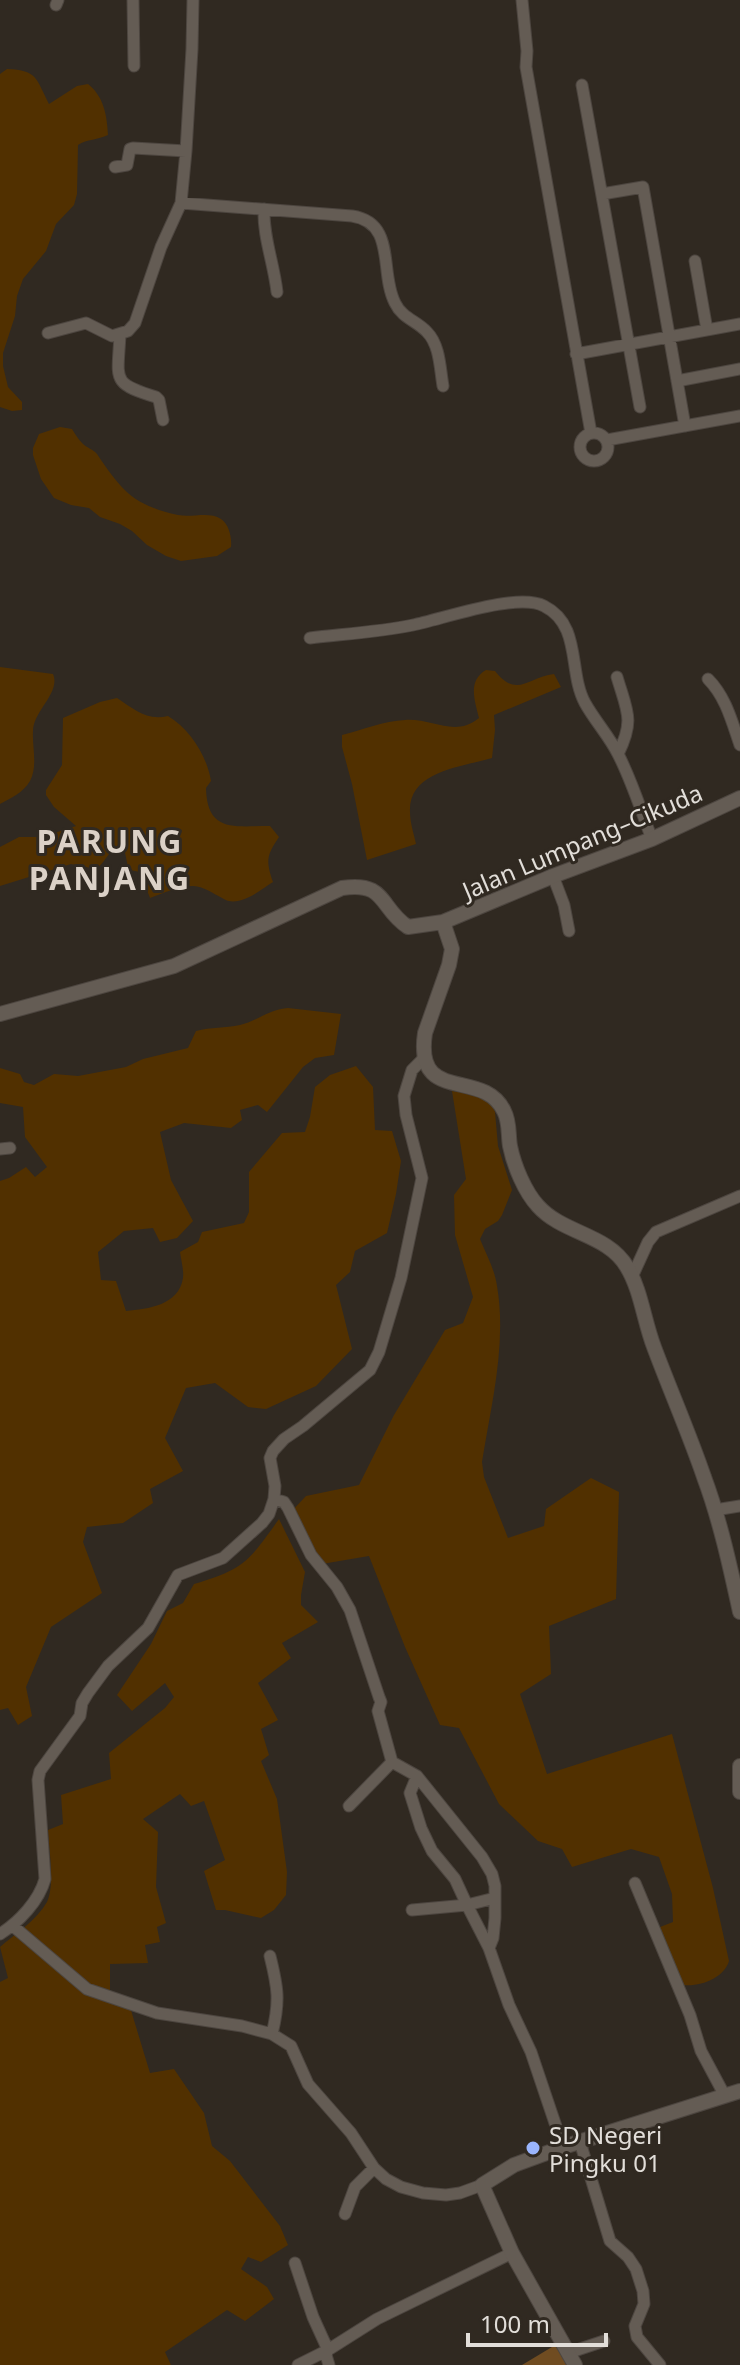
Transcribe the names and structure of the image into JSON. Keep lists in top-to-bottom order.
{
  "streets": {
    "street": ["Jalan Lumpang–Cikuda"]
  },
  "districts": ["PARUNG PANJANG"],
  "places": ["SD Negeri Pingku 01"],
  "scale_bar": "100 m"
}
